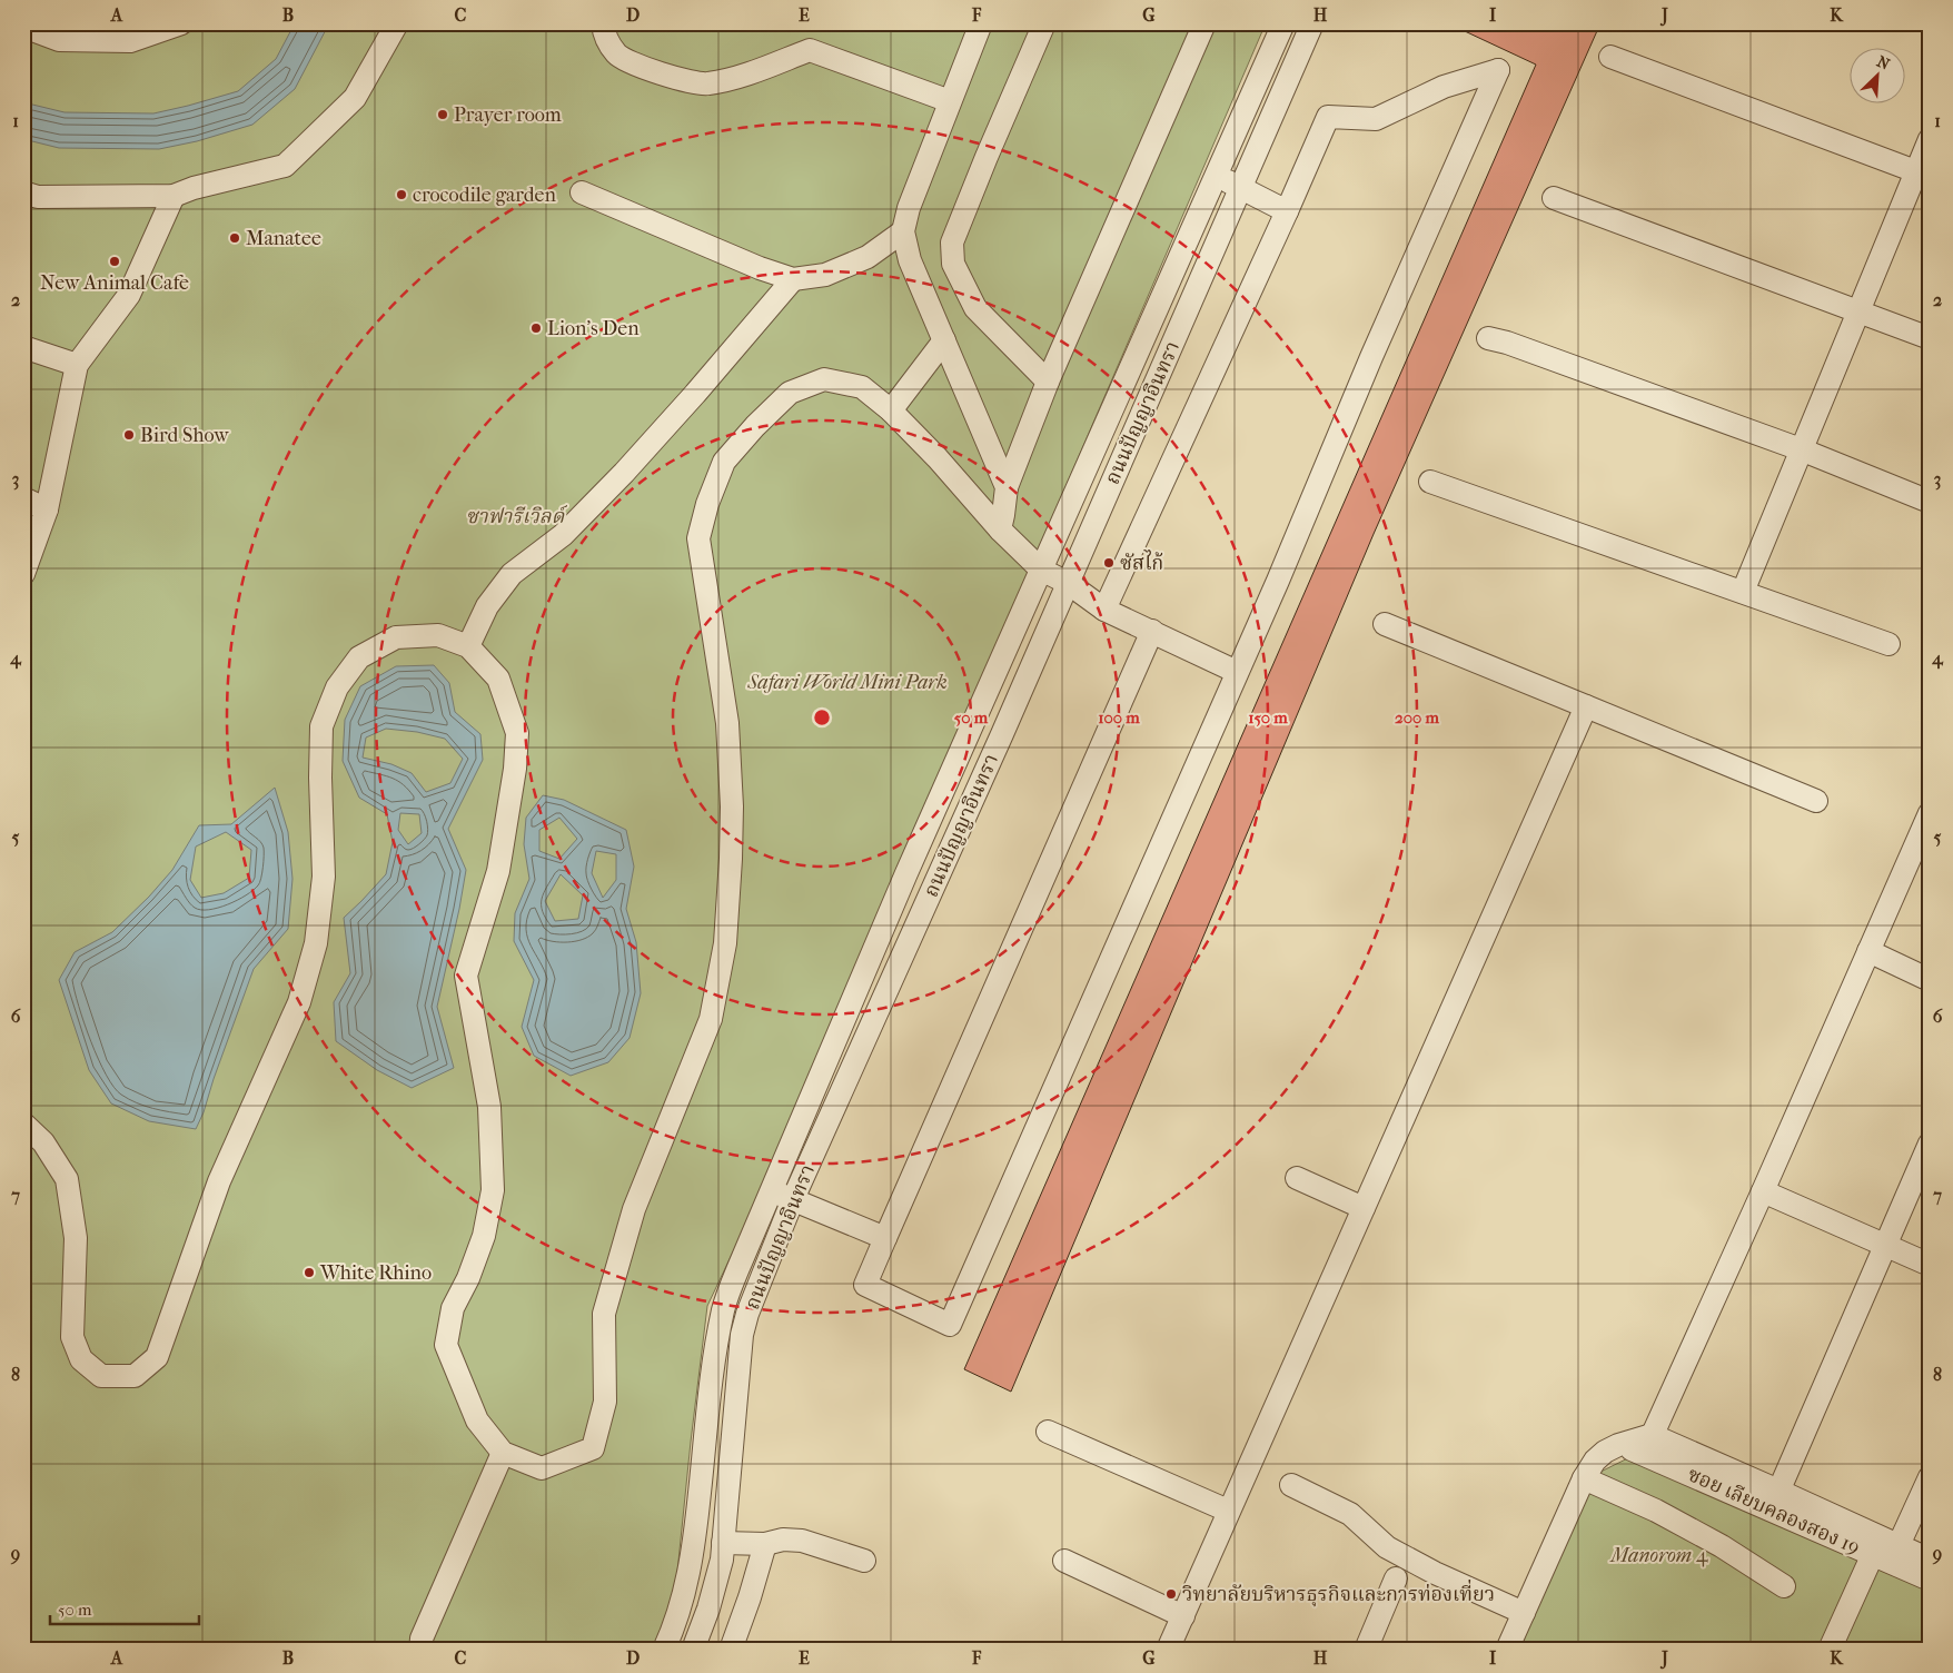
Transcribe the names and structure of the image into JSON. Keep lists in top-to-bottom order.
{
  "streets": {
    "street": ["ถนนปัญญาอินทรา", "ซอย เลียบคลองสอง 19"]
  },
  "parks": ["ซาฟารีเวิลด์", "Safari World Mini Park", "Manorom 4"],
  "places": [
    "Prayer room",
    "crocodile garden",
    "Manatee",
    "New Animal Cafe",
    "Lion's Den",
    "Bird Show",
    "ซัสไก้",
    "White Rhino",
    "วิทยาลัยบริหารธุรกิจและการท่องเที่ยว"
  ],
  "scale_bar": "50 m",
  "north": "top right",
  "grid": {
    "columns": [
      "A",
      "B",
      "C",
      "D",
      "E",
      "F",
      "G",
      "H",
      "I",
      "J",
      "K"
    ],
    "rows": [
      "1",
      "2",
      "3",
      "4",
      "5",
      "6",
      "7",
      "8",
      "9"
    ]
  },
  "rings": [
    "50 m",
    "100 m",
    "150 m",
    "200 m"
  ]
}
